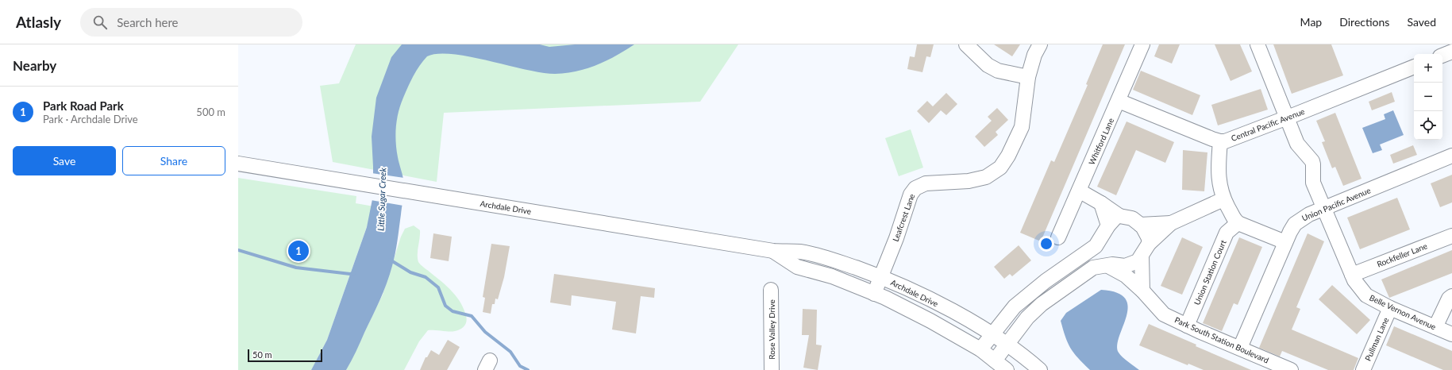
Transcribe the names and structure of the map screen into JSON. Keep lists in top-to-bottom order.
{
  "streets": {
    "street": [
      "Central Pacific Avenue",
      "Whitford Lane",
      "Union Pacific Avenue",
      "Archdale Drive",
      "Leafcrest Lane",
      "Rockfeller Lane",
      "Union Station Court",
      "Belle Vernon Avenue",
      "Rose Valley Drive",
      "Pullman Lane",
      "Park South Station Boulevard"
    ]
  },
  "crossings": [
    ["Central Pacific Avenue", "Whitford Lane"],
    ["Central Pacific Avenue", "Belle Vernon Avenue"],
    ["Union Pacific Avenue", "Belle Vernon Avenue"],
    ["Union Pacific Avenue", "Park South Station Boulevard"],
    ["Archdale Drive", "Leafcrest Lane"],
    ["Rockfeller Lane", "Belle Vernon Avenue"],
    ["Union Station Court", "Park South Station Boulevard"],
    ["Belle Vernon Avenue", "Pullman Lane"]
  ],
  "water": ["Little Sugar Creek"],
  "scale_bar": "50 m",
  "page": {
    "header": "Atlasly",
    "search": "Search here",
    "nav": ["Map", "Directions", "Saved"],
    "heading": "Nearby",
    "map_buttons": ["+", "−"],
    "list": [
      {
        "mark": "1",
        "name": "Park Road Park",
        "note": "Park · Archdale Drive",
        "value": "500 m"
      }
    ],
    "buttons": ["Save", "Share"],
    "pins": "1",
    "scale": "50 m"
  }
}
